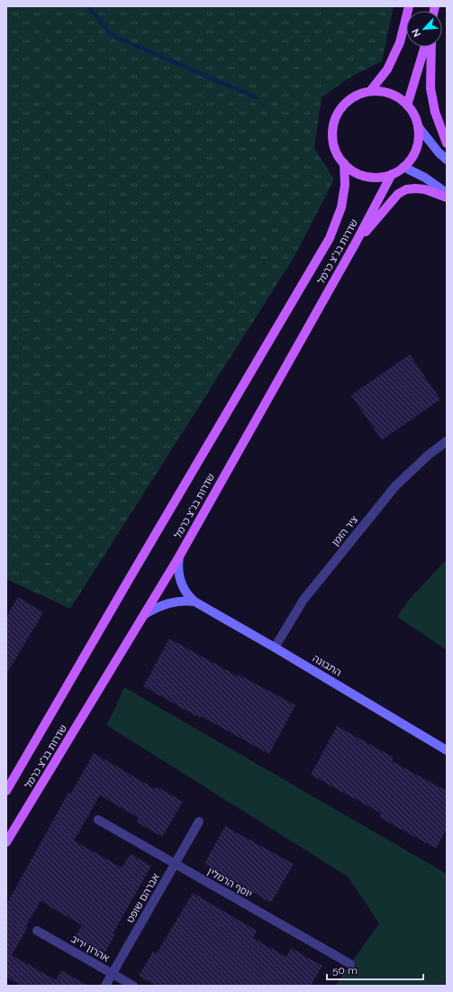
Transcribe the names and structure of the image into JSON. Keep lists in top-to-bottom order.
{
  "streets": {
    "main road": ["שדרות בנ\"צ כרמל"],
    "street": [
      "ציר הזמן",
      "התבונה",
      "יוסף הרמלין",
      "אברהם שופט",
      "אהרון יריב"
    ]
  },
  "crossings": [
    ["שדרות בנ\"צ כרמל", "התבונה"],
    ["ציר הזמן", "התבונה"],
    ["יוסף הרמלין", "אברהם שופט"],
    ["אברהם שופט", "אהרון יריב"]
  ],
  "scale_bar": "50 m",
  "north": "bottom left"
}
